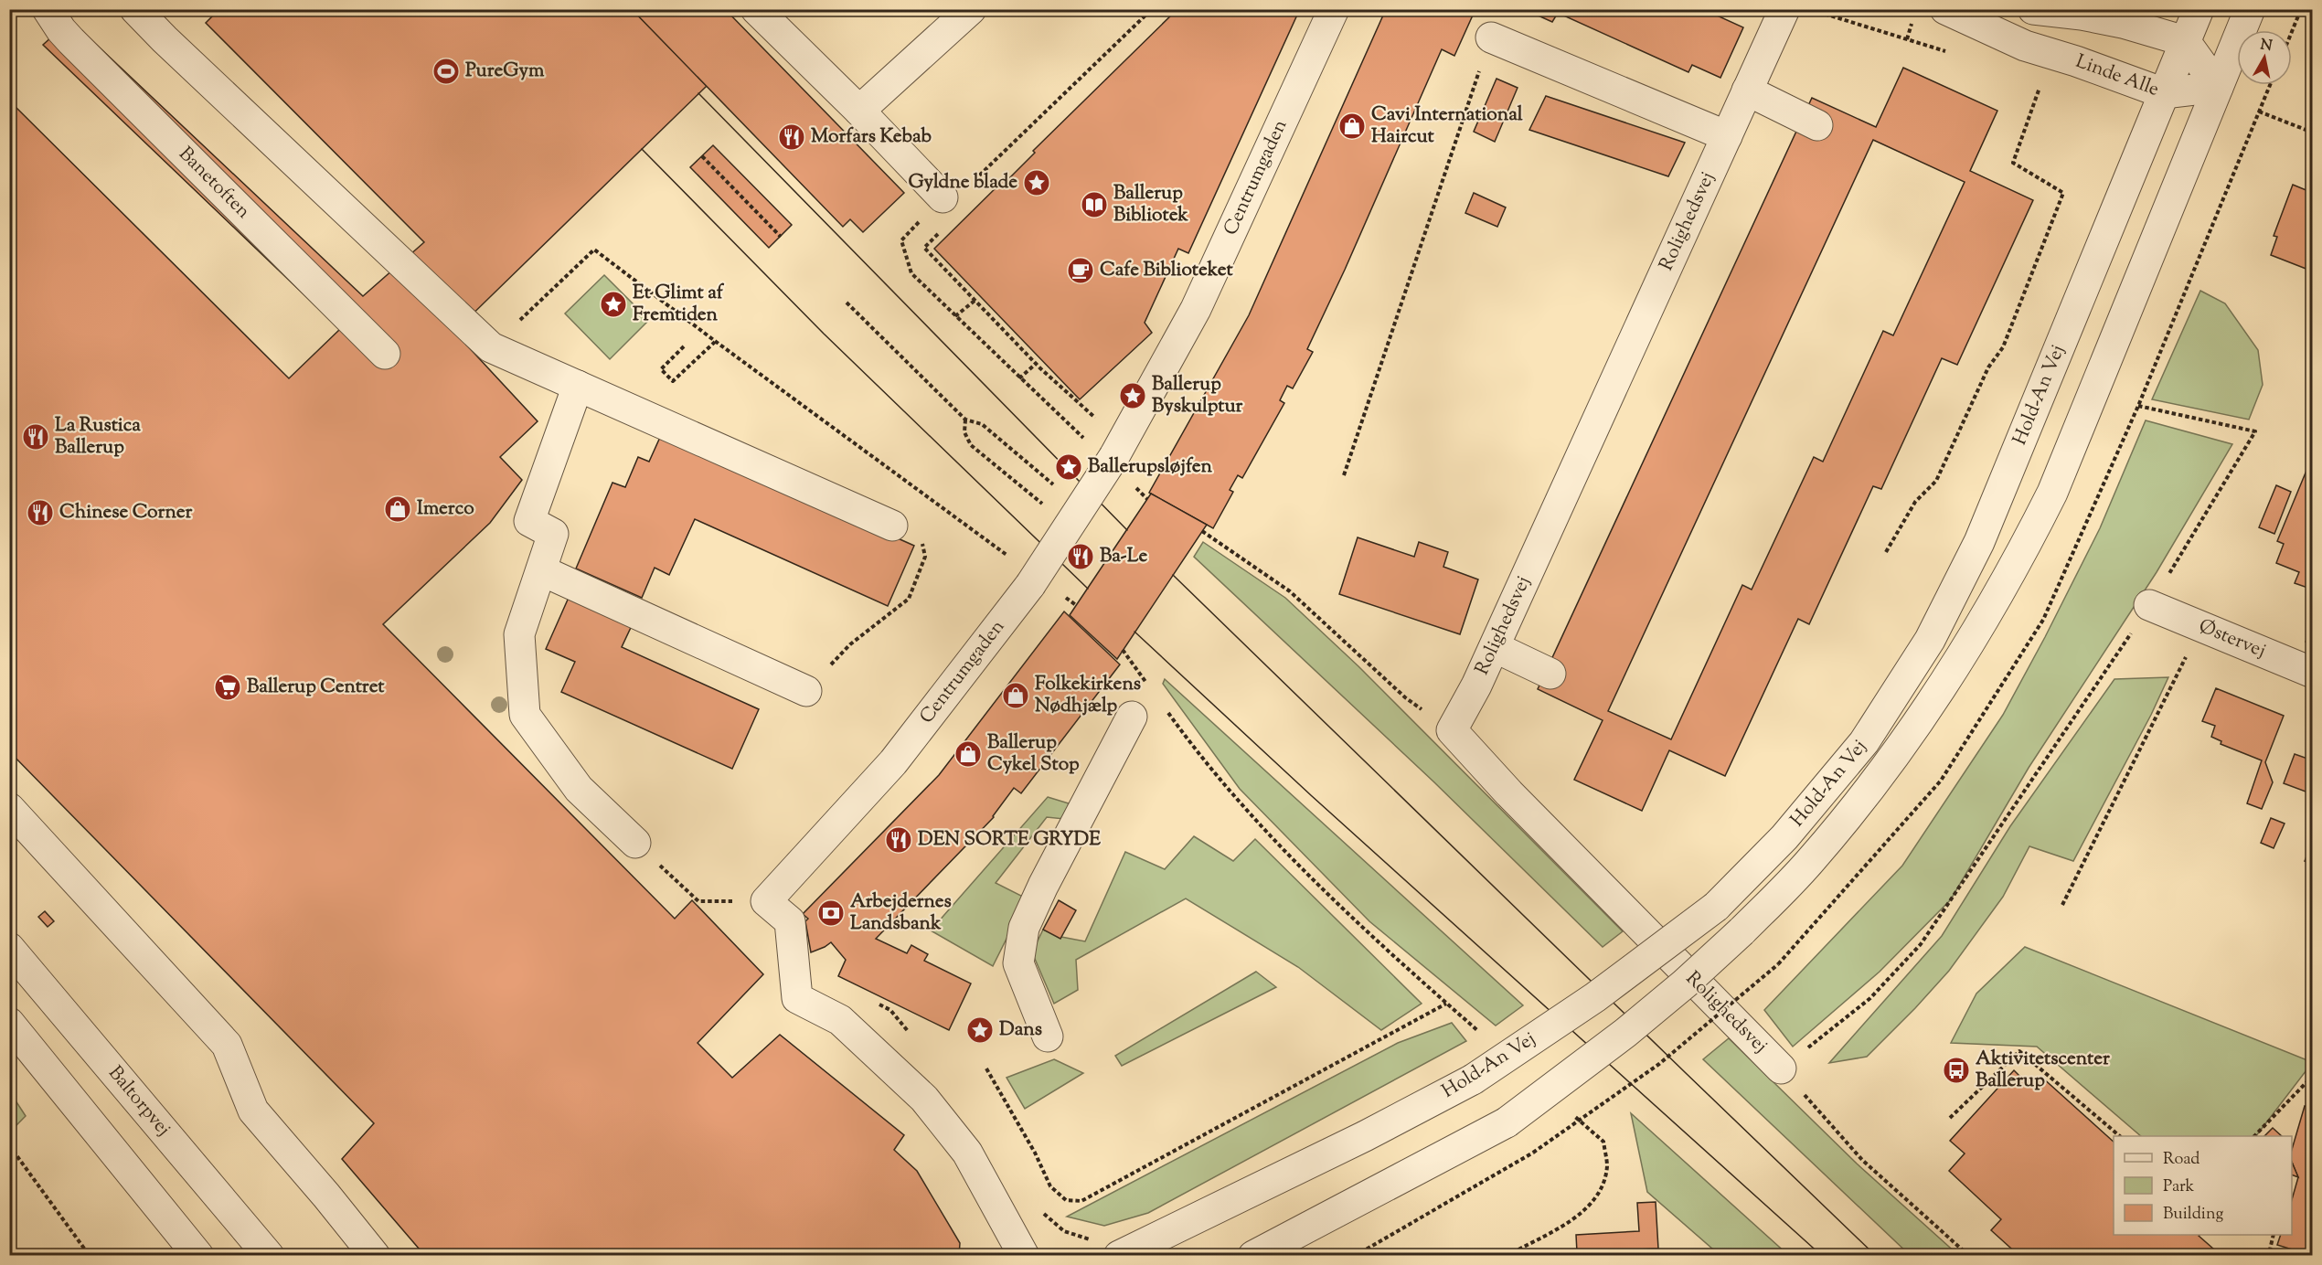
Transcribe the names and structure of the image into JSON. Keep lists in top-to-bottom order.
{
  "streets": {
    "street": [
      "Linde Alle",
      "Centrumgaden",
      "Banetoften",
      "Rolighedsvej",
      "Hold-An Vej",
      "Østervej",
      "Baltorpvej"
    ]
  },
  "crossings": [
    ["Linde Alle", "Hold-An Vej"]
  ],
  "places": {
    "sports": ["PureGym"],
    "shop": [
      "Cavi International Haircut",
      "Imerco",
      "Folkekirkens Nødhjælp",
      "Ballerup Cykel Stop"
    ],
    "restaurant": [
      "Morfars Kebab",
      "La Rustica Ballerup",
      "Chinese Corner",
      "Ba-Le",
      "DEN SORTE GRYDE"
    ],
    "place": [
      "Gyldne blade",
      "Et Glimt af Fremtiden",
      "Ballerup Byskulptur",
      "Ballerupsløjfen",
      "Dans"
    ],
    "library": ["Ballerup Bibliotek"],
    "cafe": ["Cafe Biblioteket"],
    "supermarket": ["Ballerup Centret"],
    "bank": ["Arbejdernes Landsbank"],
    "bus stop": ["Aktivitetscenter Ballerup"]
  },
  "legend": ["Road", "Park", "Building"],
  "north": "top"
}
